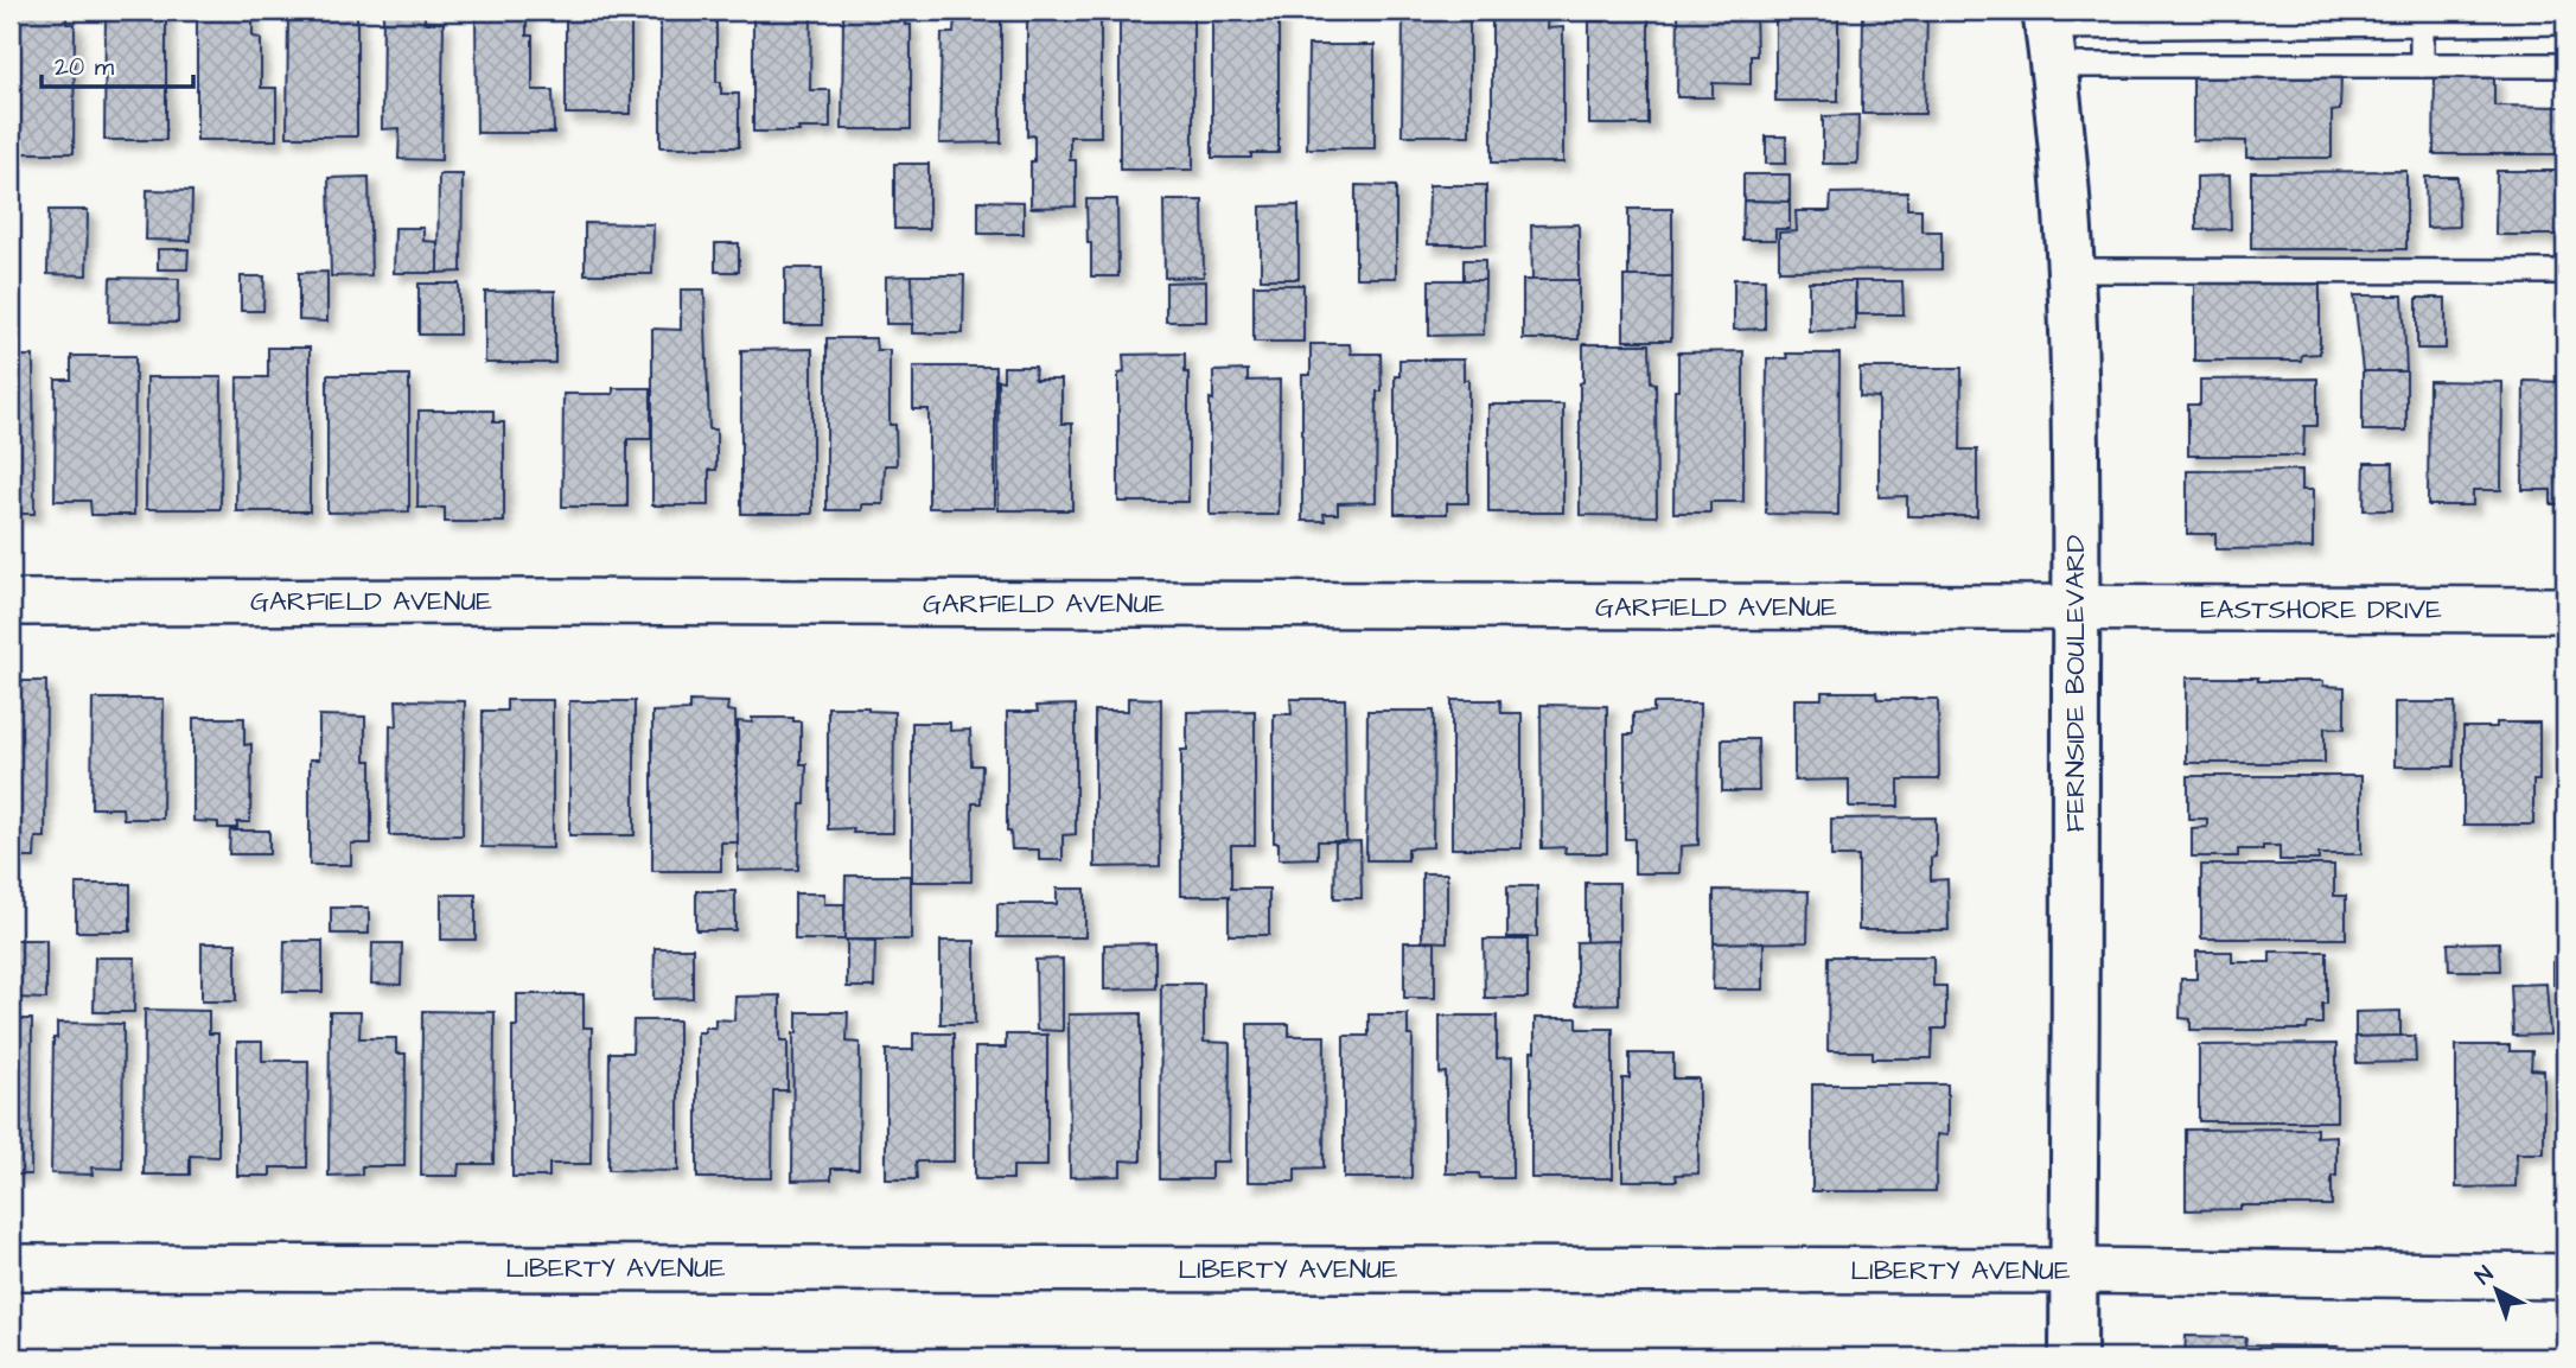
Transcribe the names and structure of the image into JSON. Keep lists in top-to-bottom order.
{
  "streets": {
    "main road": ["FERNSIDE BOULEVARD"],
    "street": ["GARFIELD AVENUE", "EASTSHORE DRIVE", "LIBERTY AVENUE"]
  },
  "crossings": [
    ["GARFIELD AVENUE", "EASTSHORE DRIVE"],
    ["GARFIELD AVENUE", "FERNSIDE BOULEVARD"],
    ["EASTSHORE DRIVE", "FERNSIDE BOULEVARD"],
    ["FERNSIDE BOULEVARD", "LIBERTY AVENUE"]
  ],
  "scale_bar": "20 m",
  "north": "top left"
}
